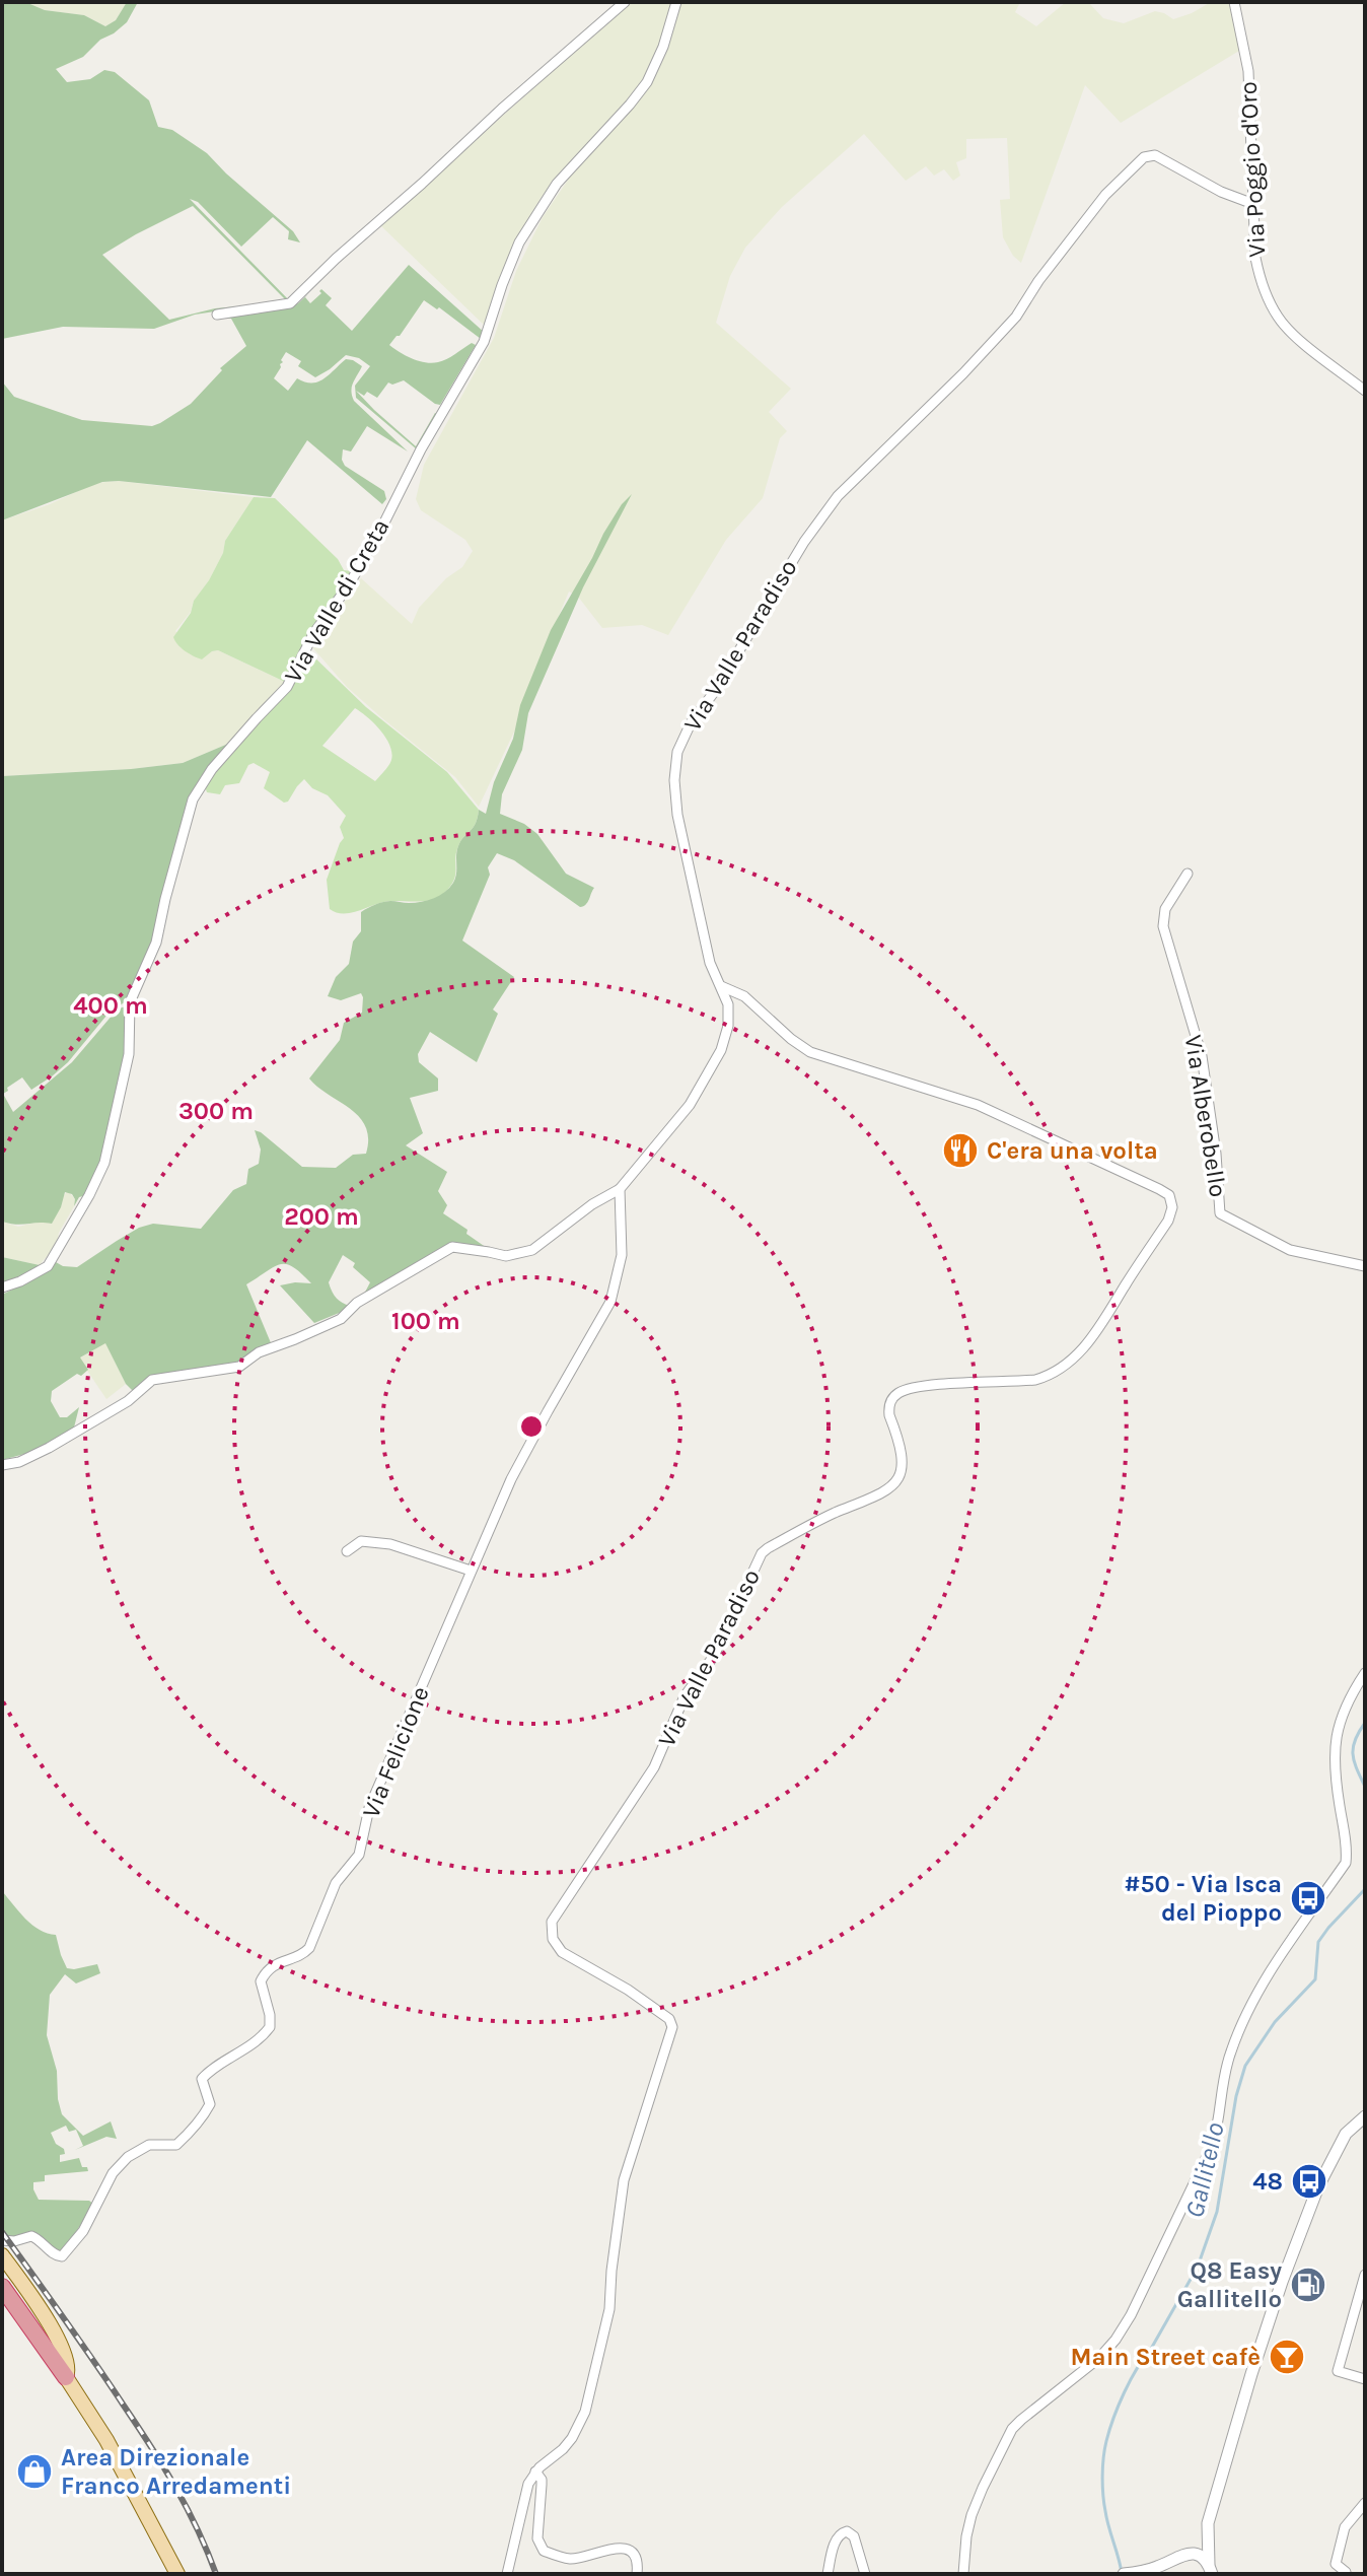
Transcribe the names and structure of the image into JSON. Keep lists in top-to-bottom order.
{
  "streets": {
    "street": [
      "Via Poggio d'Oro",
      "Via Valle di Creta",
      "Via Valle Paradiso",
      "Via Alberobello",
      "Via Felicione"
    ]
  },
  "crossings": [
    ["Via Poggio d'Oro", "Via Valle Paradiso"]
  ],
  "water": ["Gallitello"],
  "places": {
    "restaurant": ["C'era una volta"],
    "bus stop": ["#50 - Via Isca del Pioppo", "48"],
    "fuel station": ["Q8 Easy Gallitello"],
    "bar": ["Main Street cafè"],
    "shop": ["Area Direzionale Franco Arredamenti"]
  },
  "rings": [
    "400 m",
    "300 m",
    "200 m",
    "100 m"
  ]
}
